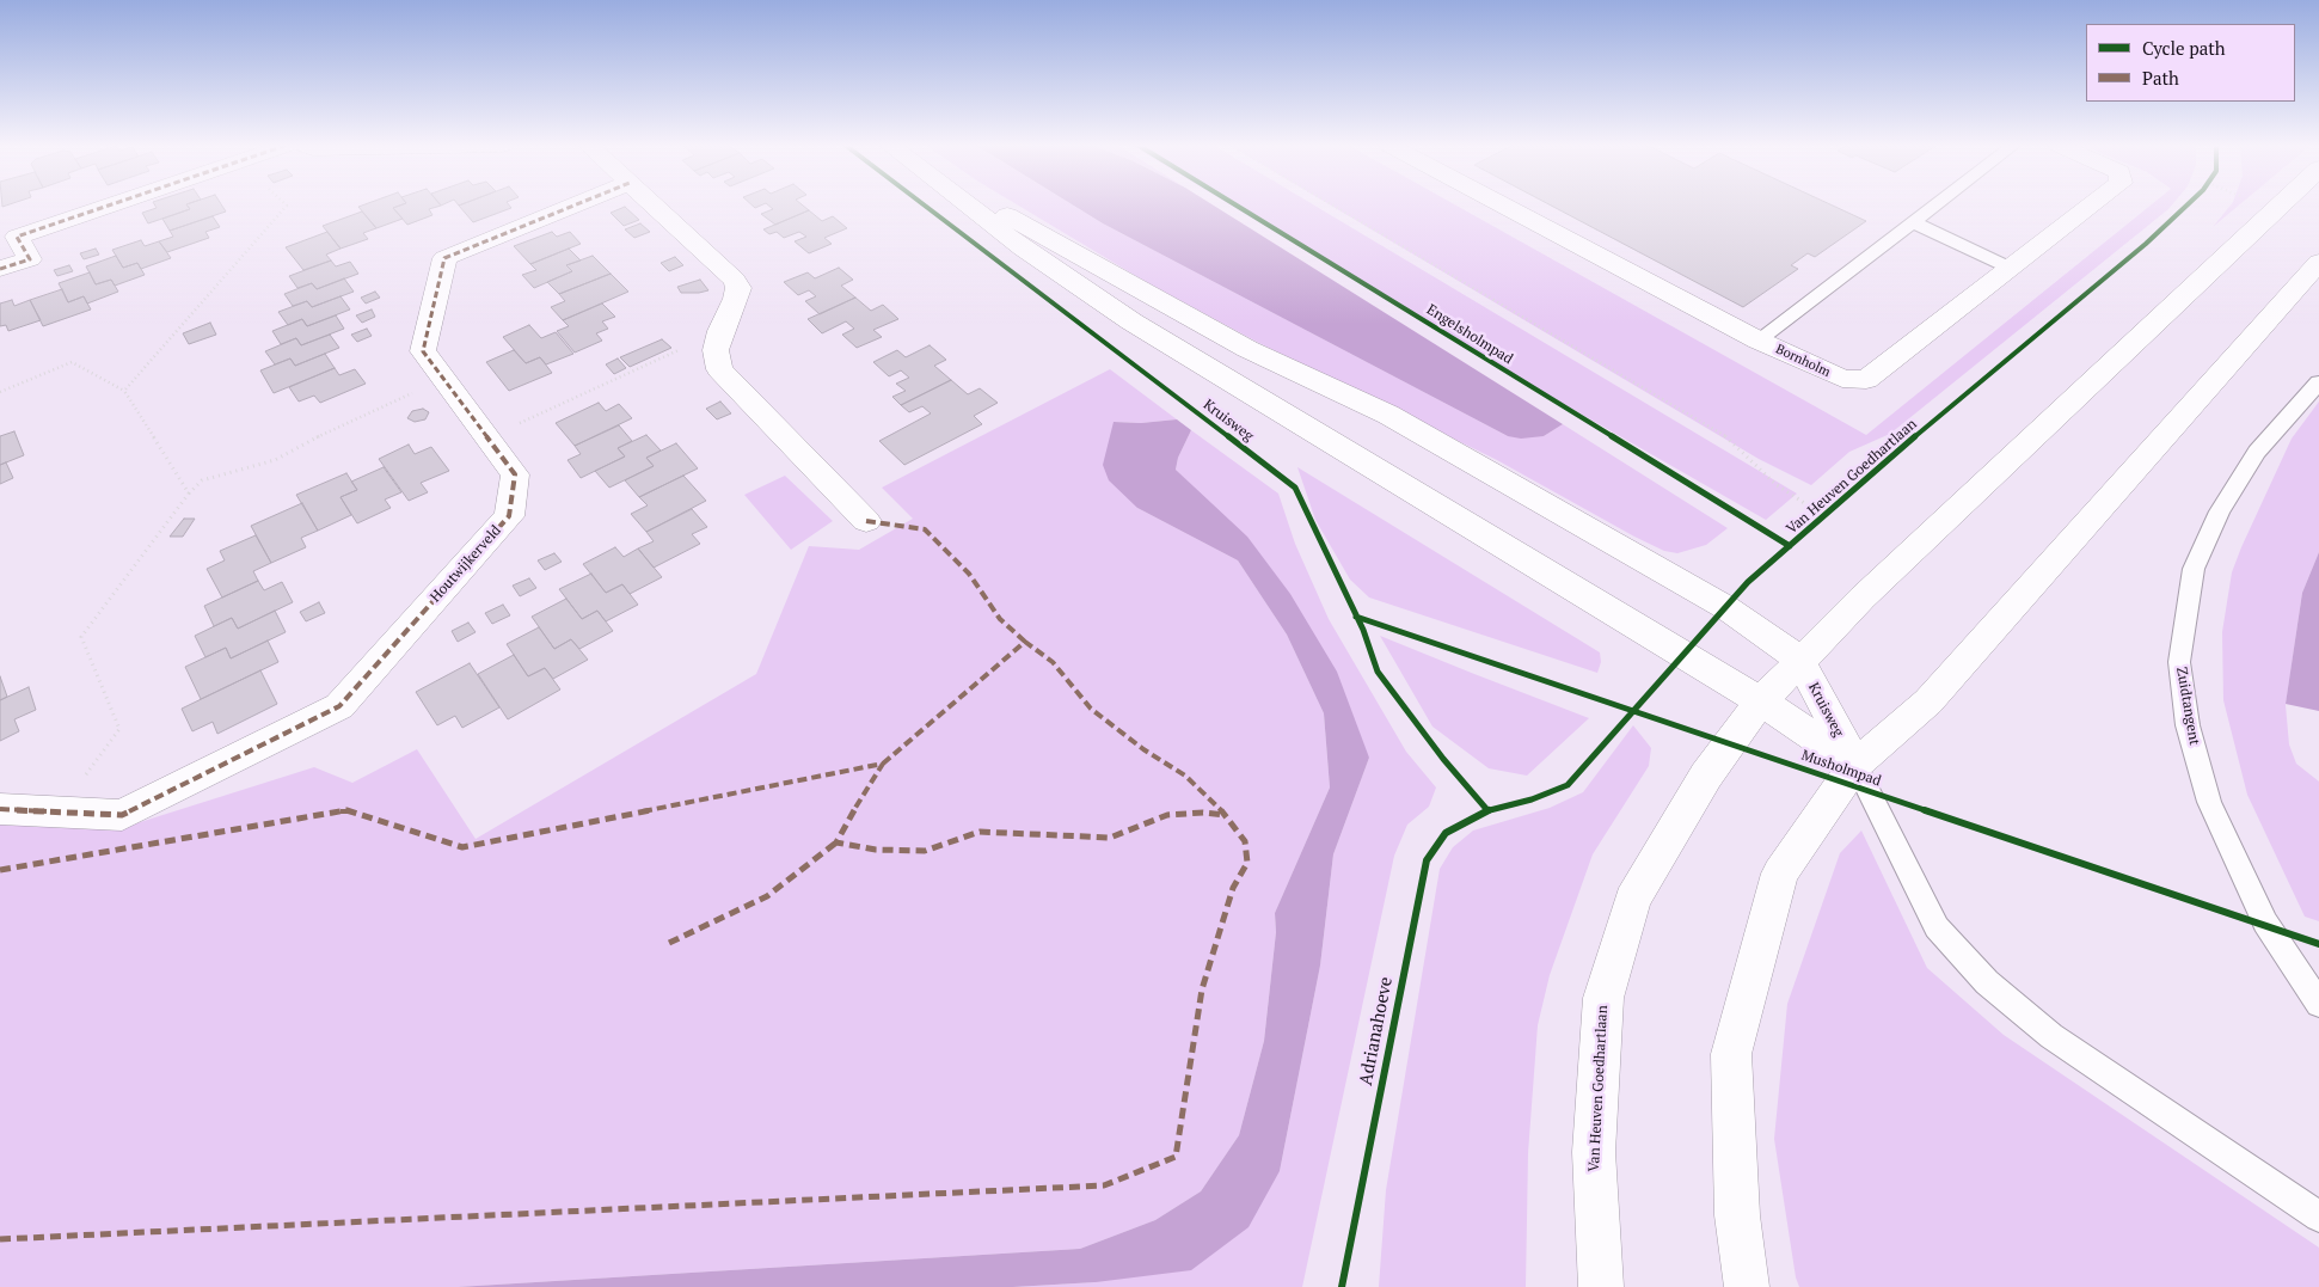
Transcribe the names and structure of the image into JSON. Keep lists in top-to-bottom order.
{
  "streets": {
    "street": [
      "Bornholm",
      "Kruisweg",
      "Van Heuven Goedhartlaan",
      "Houtwijkerveld"
    ],
    "lane": ["Zuidtangent"],
    "cycle path": ["Engelsholmpad", "Musholmpad", "Adrianahoeve"]
  },
  "crossings": [
    ["Kruisweg", "Van Heuven Goedhartlaan"]
  ],
  "legend": ["Cycle path", "Path"]
}
